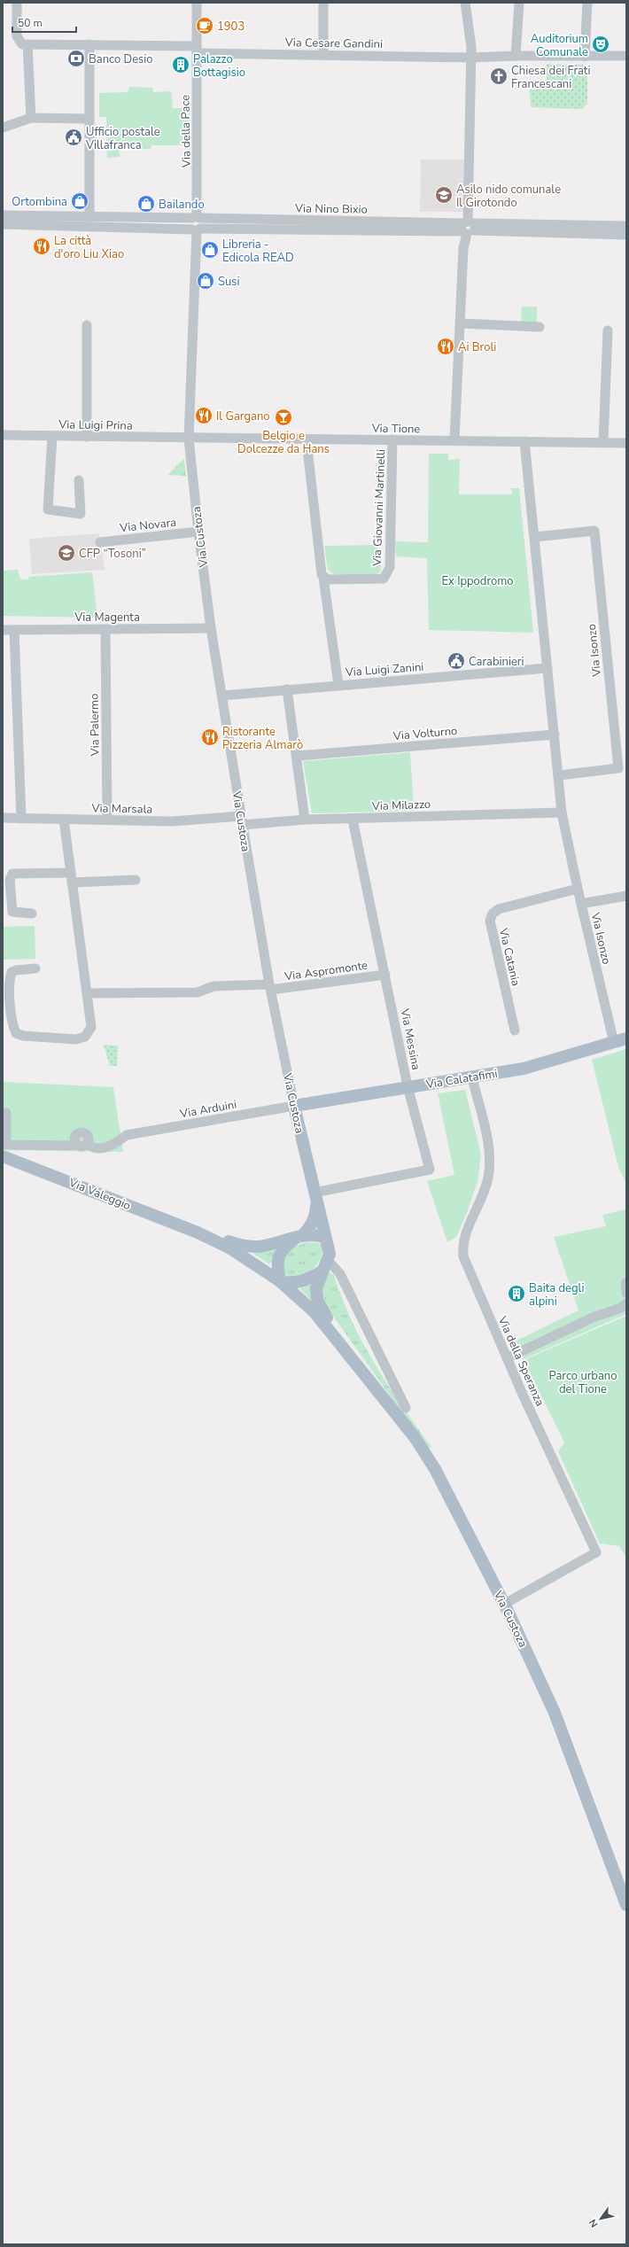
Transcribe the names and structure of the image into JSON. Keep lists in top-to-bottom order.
{
  "streets": {
    "main road": ["Via Custoza", "Via Calatafimi", "Via Valeggio"],
    "street": [
      "Via Cesare Gandini",
      "Via della Pace",
      "Via Nino Bixio",
      "Via Luigi Prina",
      "Via Tione",
      "Via Giovanni Martinelli",
      "Via Novara",
      "Via Magenta",
      "Via Isonzo",
      "Via Luigi Zanini",
      "Via Palermo",
      "Via Volturno",
      "Via Milazzo",
      "Via Marsala",
      "Via Catania",
      "Via Aspromonte",
      "Via Messina",
      "Via Arduini",
      "Via della Speranza"
    ]
  },
  "crossings": [
    ["Via Cesare Gandini", "Via della Pace"],
    ["Via della Pace", "Via Nino Bixio"],
    ["Via Luigi Prina", "Via Tione"],
    ["Via Luigi Prina", "Via Custoza"],
    ["Via Tione", "Via Giovanni Martinelli"],
    ["Via Tione", "Via Custoza"],
    ["Via Tione", "Via Isonzo"],
    ["Via Novara", "Via Custoza"],
    ["Via Custoza", "Via Magenta"],
    ["Via Custoza", "Via Luigi Zanini"],
    ["Via Custoza", "Via Milazzo"],
    ["Via Custoza", "Via Marsala"],
    ["Via Custoza", "Via Aspromonte"],
    ["Via Custoza", "Via Messina"],
    ["Via Custoza", "Via Calatafimi"],
    ["Via Custoza", "Via Arduini"],
    ["Via Custoza", "Via Valeggio"],
    ["Via Magenta", "Via Palermo"],
    ["Via Isonzo", "Via Luigi Zanini"],
    ["Via Isonzo", "Via Volturno"],
    ["Via Isonzo", "Via Milazzo"],
    ["Via Isonzo", "Via Catania"],
    ["Via Isonzo", "Via Calatafimi"],
    ["Via Palermo", "Via Marsala"],
    ["Via Milazzo", "Via Marsala"],
    ["Via Milazzo", "Via Messina"],
    ["Via Aspromonte", "Via Messina"],
    ["Via Messina", "Via Calatafimi"],
    ["Via Calatafimi", "Via Arduini"],
    ["Via Calatafimi", "Via della Speranza"]
  ],
  "parks": ["Ex Ippodromo", "Parco urbano del Tione"],
  "places": {
    "cafe": ["1903"],
    "theatre": ["Auditorium Comunale"],
    "bank": ["Banco Desio"],
    "building": ["Palazzo Bottagisio", "Baita degli alpini"],
    "church": ["Chiesa dei Frati Francescani"],
    "public building": ["Ufficio postale Villafranca", "Carabinieri"],
    "school or university": ["Asilo nido comunale Il Girotondo", "CFP “Tosoni”"],
    "shop": [
      "Ortombina",
      "Bailando",
      "Libreria - Edicola READ",
      "Susi"
    ],
    "restaurant": [
      "La città d'oro Liu Xiao",
      "Ai Broli",
      "Il Gargano",
      "Ristorante Pizzeria Almarò"
    ],
    "bar": ["Belgio e Dolcezze da Hans"]
  },
  "scale_bar": "50 m",
  "north": "bottom left"
}
